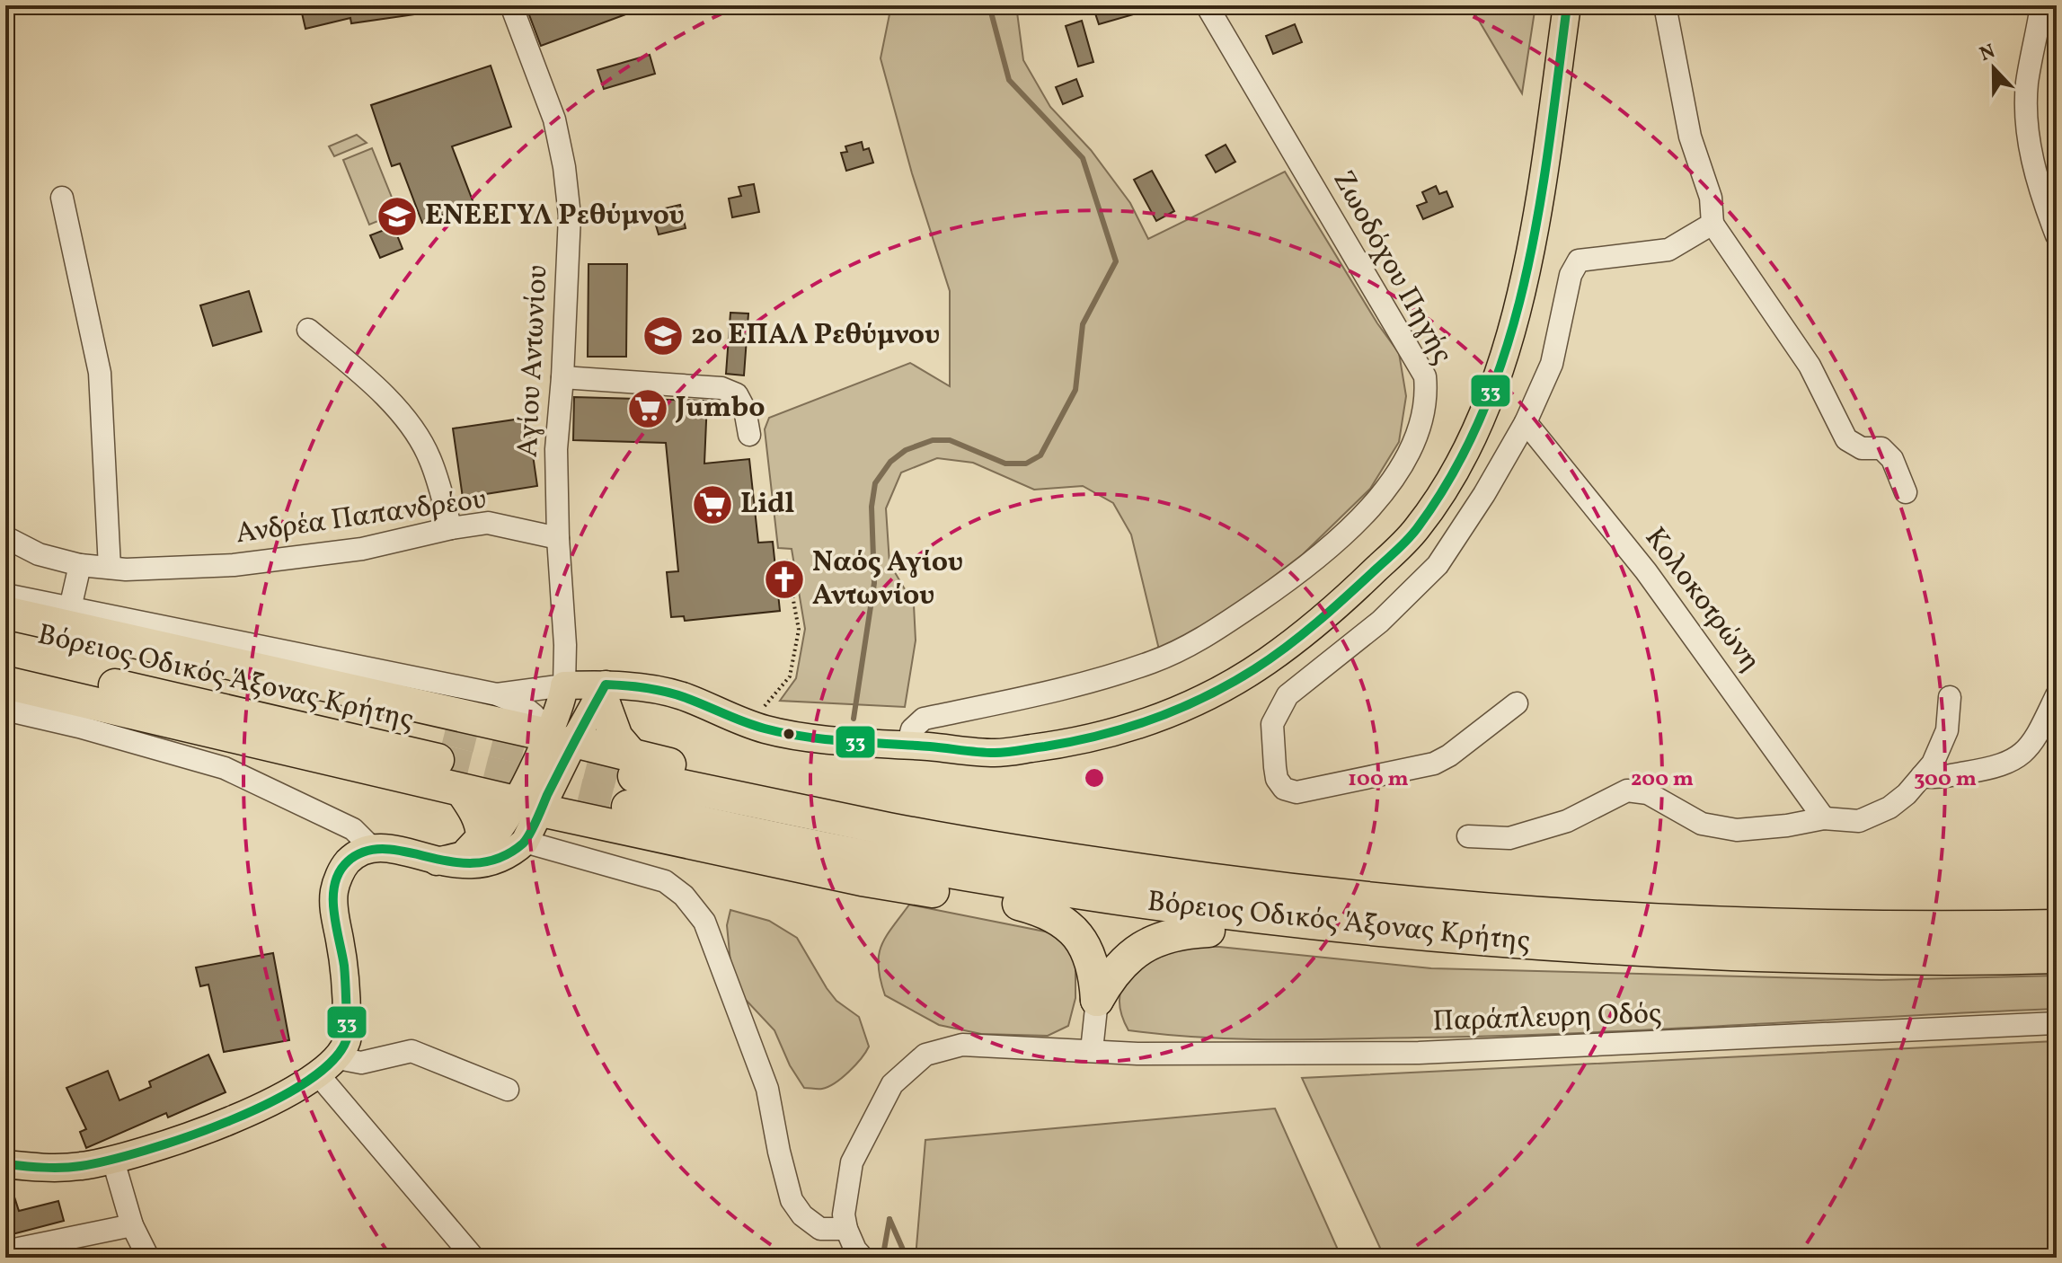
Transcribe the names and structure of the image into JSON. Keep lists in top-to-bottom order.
{
  "streets": {
    "highway": ["Βόρειος Οδικός Άξονας Κρήτης"],
    "street": [
      "Ζωοδόχου Πηγής",
      "Αγίου Αντωνίου",
      "Ανδρέα Παπανδρέου",
      "Κολοκοτρώνη",
      "Παράπλευρη Οδός"
    ]
  },
  "crossings": [
    ["Αγίου Αντωνίου", "Ανδρέα Παπανδρέου"]
  ],
  "places": {
    "school or university": ["ΕΝΕΕΓΥΛ Ρεθύμνου", "2ο ΕΠΑΛ Ρεθύμνου"],
    "supermarket": ["Jumbo", "Lidl"],
    "church": ["Ναός Αγίου Αντωνίου"]
  },
  "lines": ["transit line 33"],
  "north": "top",
  "rings": ["100 m", "200 m", "300 m"]
}
